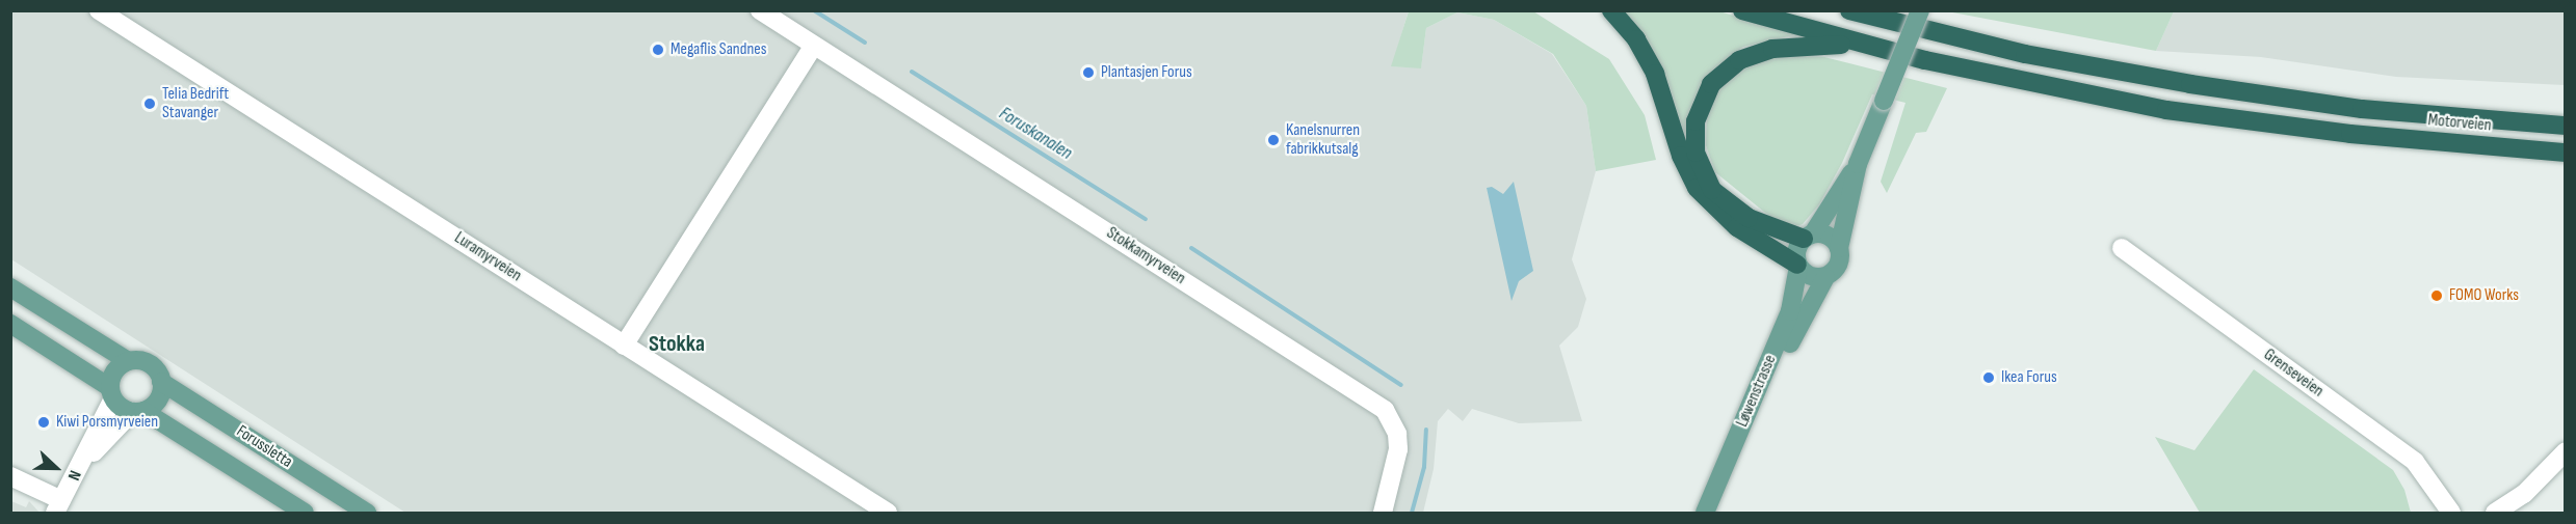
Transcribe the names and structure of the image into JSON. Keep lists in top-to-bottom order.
{
  "streets": {
    "highway": ["Motorveien"],
    "main road": ["Løwenstrasse", "Forussletta"],
    "street": ["Stokkamyrveien", "Luramyrveien", "Grenseveien"]
  },
  "districts": ["Stokka"],
  "water": ["Foruskanalen"],
  "places": [
    "Megaflis Sandnes",
    "Plantasjen Forus",
    "Telia Bedrift Stavanger",
    "Kanelsnurren fabrikkutsalg",
    "FOMO Works",
    "Ikea Forus",
    "Kiwi Porsmyrveien"
  ],
  "north": "right"
}
